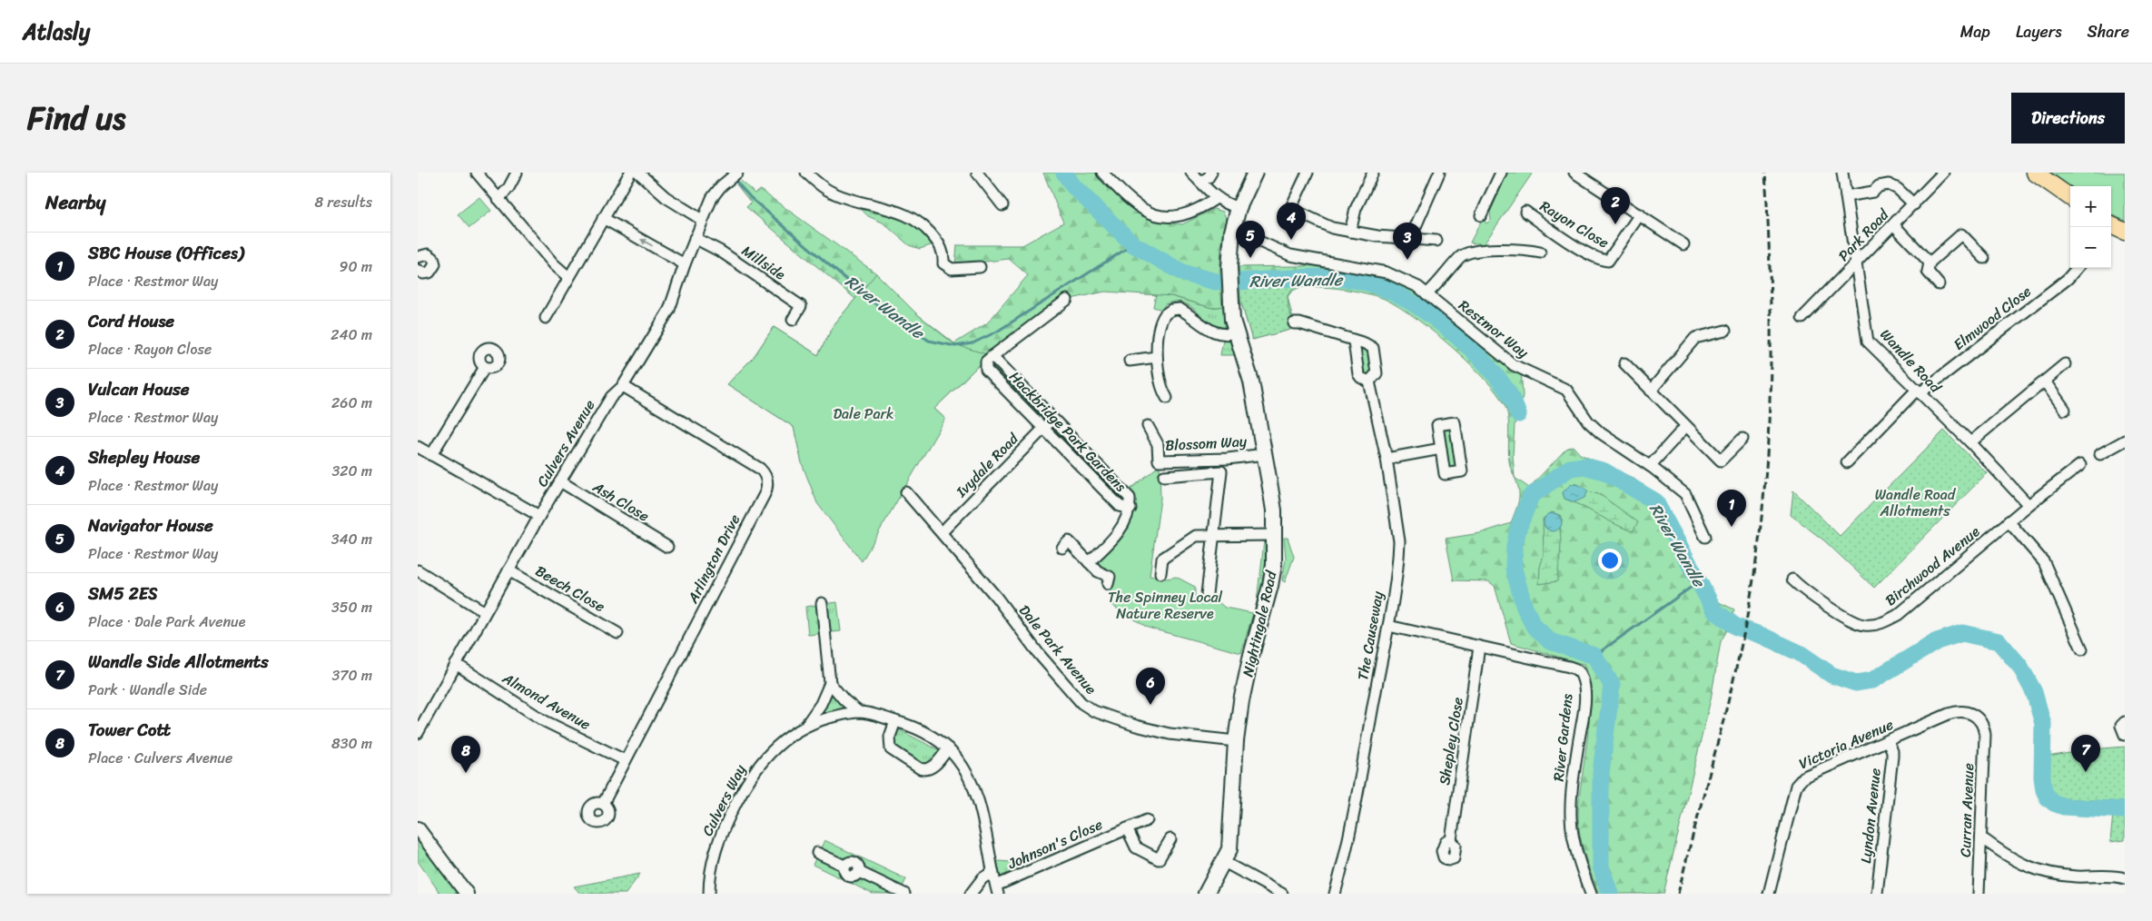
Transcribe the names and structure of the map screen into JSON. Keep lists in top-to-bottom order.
{
  "streets": {
    "main road": ["Nightingale Road"],
    "street": [
      "Rayon Close",
      "Park Road",
      "Millside",
      "Elmwood Close",
      "Restmor Way",
      "Wandle Road",
      "Hackbridge Park Gardens",
      "Culvers Avenue",
      "Blossom Way",
      "Ivydale Road",
      "Ash Close",
      "Arlington Drive",
      "Birchwood Avenue",
      "Beech Close",
      "The Causeway",
      "Dale Park Avenue",
      "Almond Avenue",
      "River Gardens",
      "Shepley Close",
      "Victoria Avenue",
      "Culvers Way",
      "Curran Avenue",
      "Lyndon Avenue",
      "Johnson's Close"
    ]
  },
  "crossings": [
    ["Park Road", "Wandle Road"],
    ["Millside", "Culvers Avenue"],
    ["Elmwood Close", "Wandle Road"],
    ["Restmor Way", "Nightingale Road"],
    ["Wandle Road", "Birchwood Avenue"],
    ["Hackbridge Park Gardens", "Ivydale Road"],
    ["Culvers Avenue", "Ash Close"],
    ["Culvers Avenue", "Arlington Drive"],
    ["Culvers Avenue", "Beech Close"],
    ["Culvers Avenue", "Almond Avenue"],
    ["Blossom Way", "Nightingale Road"],
    ["Ivydale Road", "Dale Park Avenue"],
    ["Arlington Drive", "Almond Avenue"],
    ["Nightingale Road", "Dale Park Avenue"],
    ["The Causeway", "River Gardens"],
    ["River Gardens", "Shepley Close"],
    ["Victoria Avenue", "Curran Avenue"],
    ["Victoria Avenue", "Lyndon Avenue"],
    ["Culvers Way", "Johnson's Close"]
  ],
  "water": ["River Wandle"],
  "parks": ["Dale Park", "Wandle Road Allotments", "The Spinney Local Nature Reserve"],
  "page": {
    "header": "Atlasly",
    "nav": ["Map", "Layers", "Share"],
    "title": "Find us",
    "buttons": "Directions",
    "heading": ["Nearby", "8 results"],
    "map_buttons": ["+", "−"],
    "pins": [
      "2",
      "4",
      "5",
      "3",
      "1",
      "6",
      "7",
      "8"
    ],
    "list": [
      {
        "mark": "1",
        "name": "SBC House (Offices)",
        "note": "Place · Restmor Way",
        "value": "90 m"
      },
      {
        "mark": "2",
        "name": "Cord House",
        "note": "Place · Rayon Close",
        "value": "240 m"
      },
      {
        "mark": "3",
        "name": "Vulcan House",
        "note": "Place · Restmor Way",
        "value": "260 m"
      },
      {
        "mark": "4",
        "name": "Shepley House",
        "note": "Place · Restmor Way",
        "value": "320 m"
      },
      {
        "mark": "5",
        "name": "Navigator House",
        "note": "Place · Restmor Way",
        "value": "340 m"
      },
      {
        "mark": "6",
        "name": "SM5 2ES",
        "note": "Place · Dale Park Avenue",
        "value": "350 m"
      },
      {
        "mark": "7",
        "name": "Wandle Side Allotments",
        "note": "Park · Wandle Side",
        "value": "370 m"
      },
      {
        "mark": "8",
        "name": "Tower Cott",
        "note": "Place · Culvers Avenue",
        "value": "830 m"
      }
    ]
  }
}
